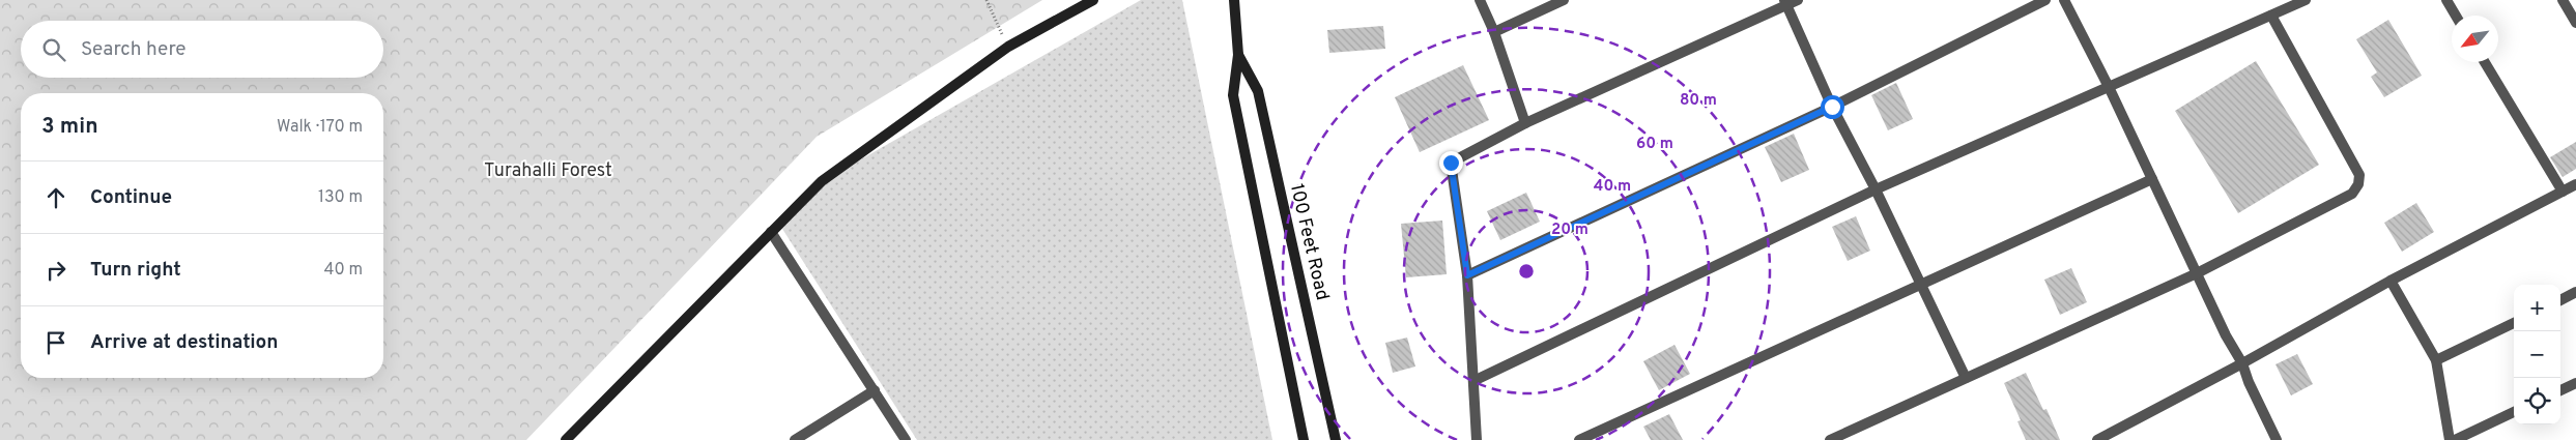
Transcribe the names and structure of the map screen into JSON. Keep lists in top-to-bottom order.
{
  "streets": {
    "main road": ["100 Feet Road"]
  },
  "parks": ["Turahalli Forest"],
  "north": "bottom left",
  "page": {
    "search": "Search here",
    "heading": ["3 min", "Walk · 170 m"],
    "list": [
      ["Continue", "130 m"],
      ["Turn right", "40 m"],
      "Arrive at destination"
    ],
    "map_buttons": ["+", "−"]
  },
  "rings": [
    "80 m",
    "60 m",
    "40 m",
    "20 m"
  ]
}
